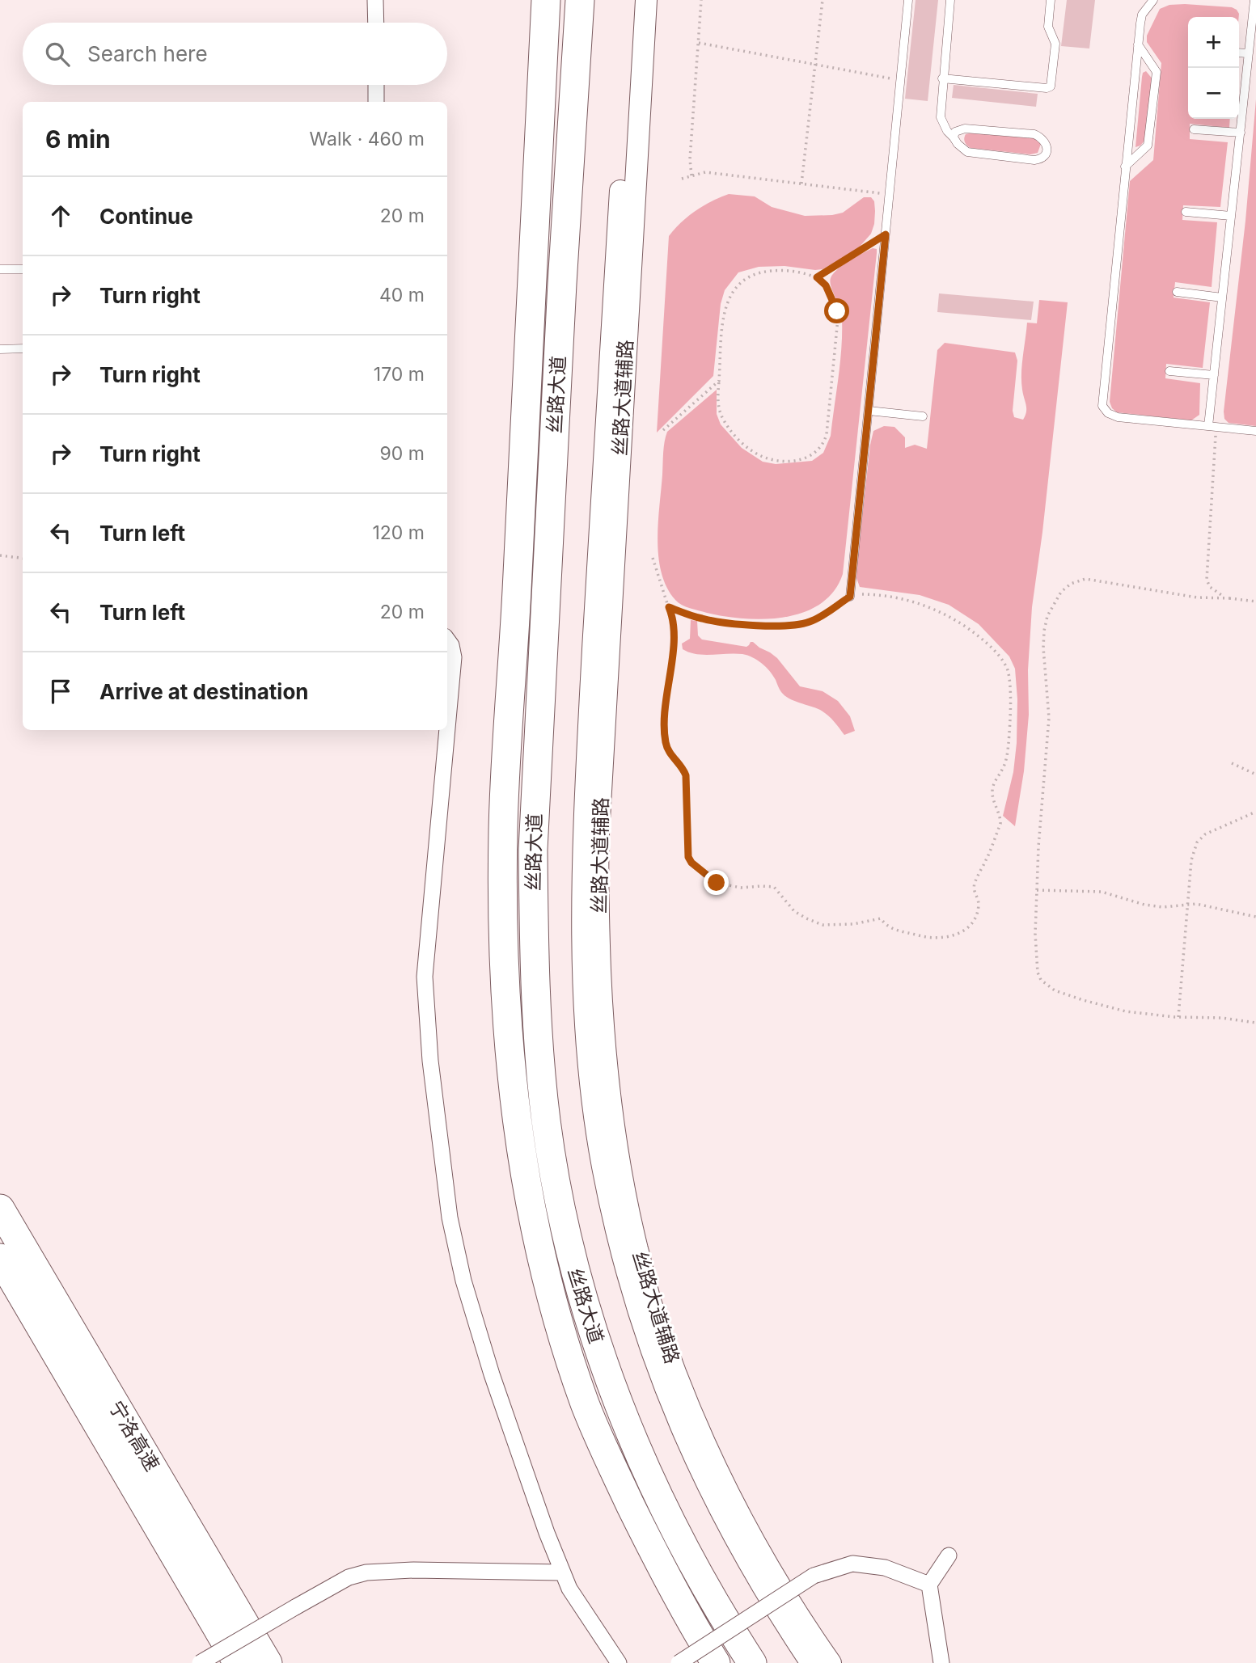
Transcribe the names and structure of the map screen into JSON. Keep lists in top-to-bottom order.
{
  "streets": {
    "highway": ["丝路大道", "宁洛高速"],
    "main road": ["丝路大道辅路"]
  },
  "page": {
    "map_buttons": ["+", "−"],
    "search": "Search here",
    "heading": ["6 min", "Walk · 460 m"],
    "list": [
      ["Continue", "20 m"],
      ["Turn right", "40 m"],
      ["Turn right", "170 m"],
      ["Turn right", "90 m"],
      ["Turn left", "120 m"],
      ["Turn left", "20 m"],
      "Arrive at destination"
    ]
  }
}
